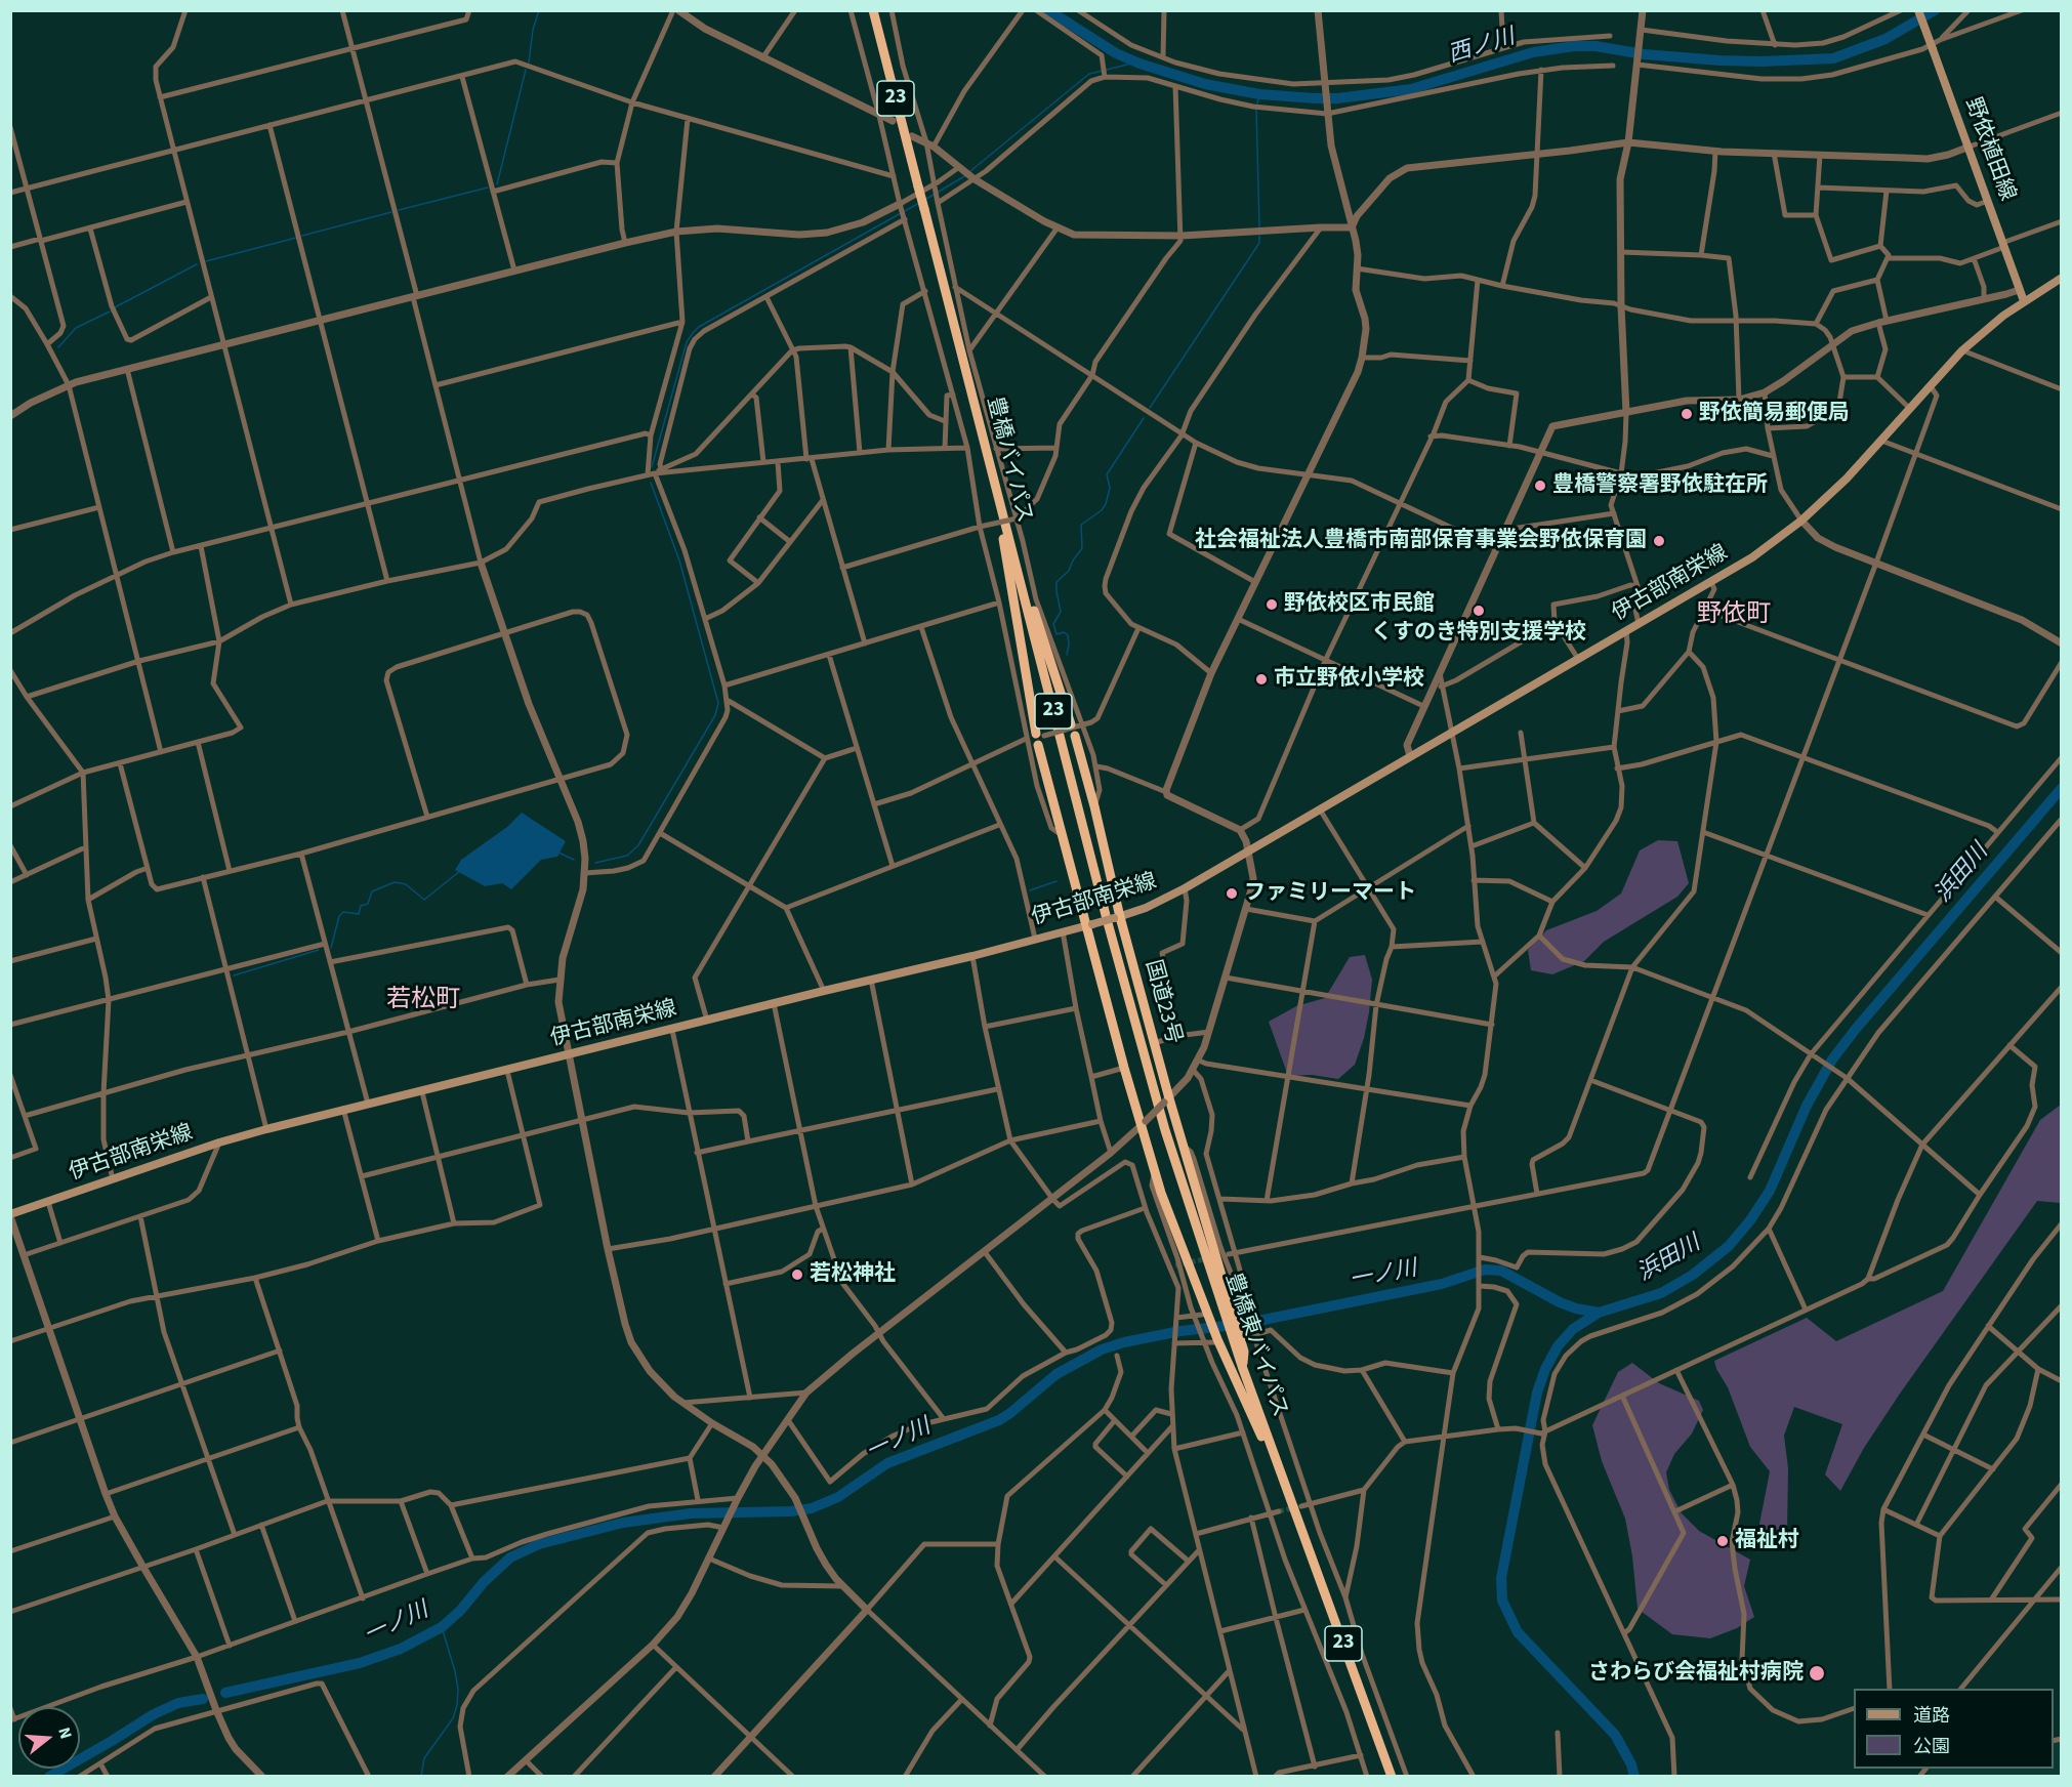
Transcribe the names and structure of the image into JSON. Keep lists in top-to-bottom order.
{
  "streets": {
    "highway": [
      "23",
      "豊橋バイパス",
      "国道23号",
      "豊橋東バイパス"
    ],
    "main road": ["野依植田線", "伊古部南栄線"]
  },
  "crossings": [
    ["23", "豊橋バイパス"],
    ["23", "伊古部南栄線"],
    ["23", "国道23号"],
    ["23", "豊橋東バイパス"],
    ["野依植田線", "伊古部南栄線"],
    ["豊橋バイパス", "伊古部南栄線"],
    ["豊橋バイパス", "国道23号"],
    ["豊橋バイパス", "豊橋東バイパス"],
    ["伊古部南栄線", "国道23号"],
    ["伊古部南栄線", "豊橋東バイパス"],
    ["国道23号", "豊橋東バイパス"]
  ],
  "districts": ["野依町", "若松町"],
  "water": ["西ノ川", "浜田川", "一ノ川"],
  "places": [
    "野依簡易郵便局",
    "豊橋警察署野依駐在所",
    "社会福祉法人豊橋市南部保育事業会野依保育園",
    "野依校区市民館",
    "くすのき特別支援学校",
    "市立野依小学校",
    "ファミリーマート",
    "若松神社",
    "福祉村",
    "さわらび会福祉村病院"
  ],
  "legend": ["道路", "公園"],
  "north": "right"
}
